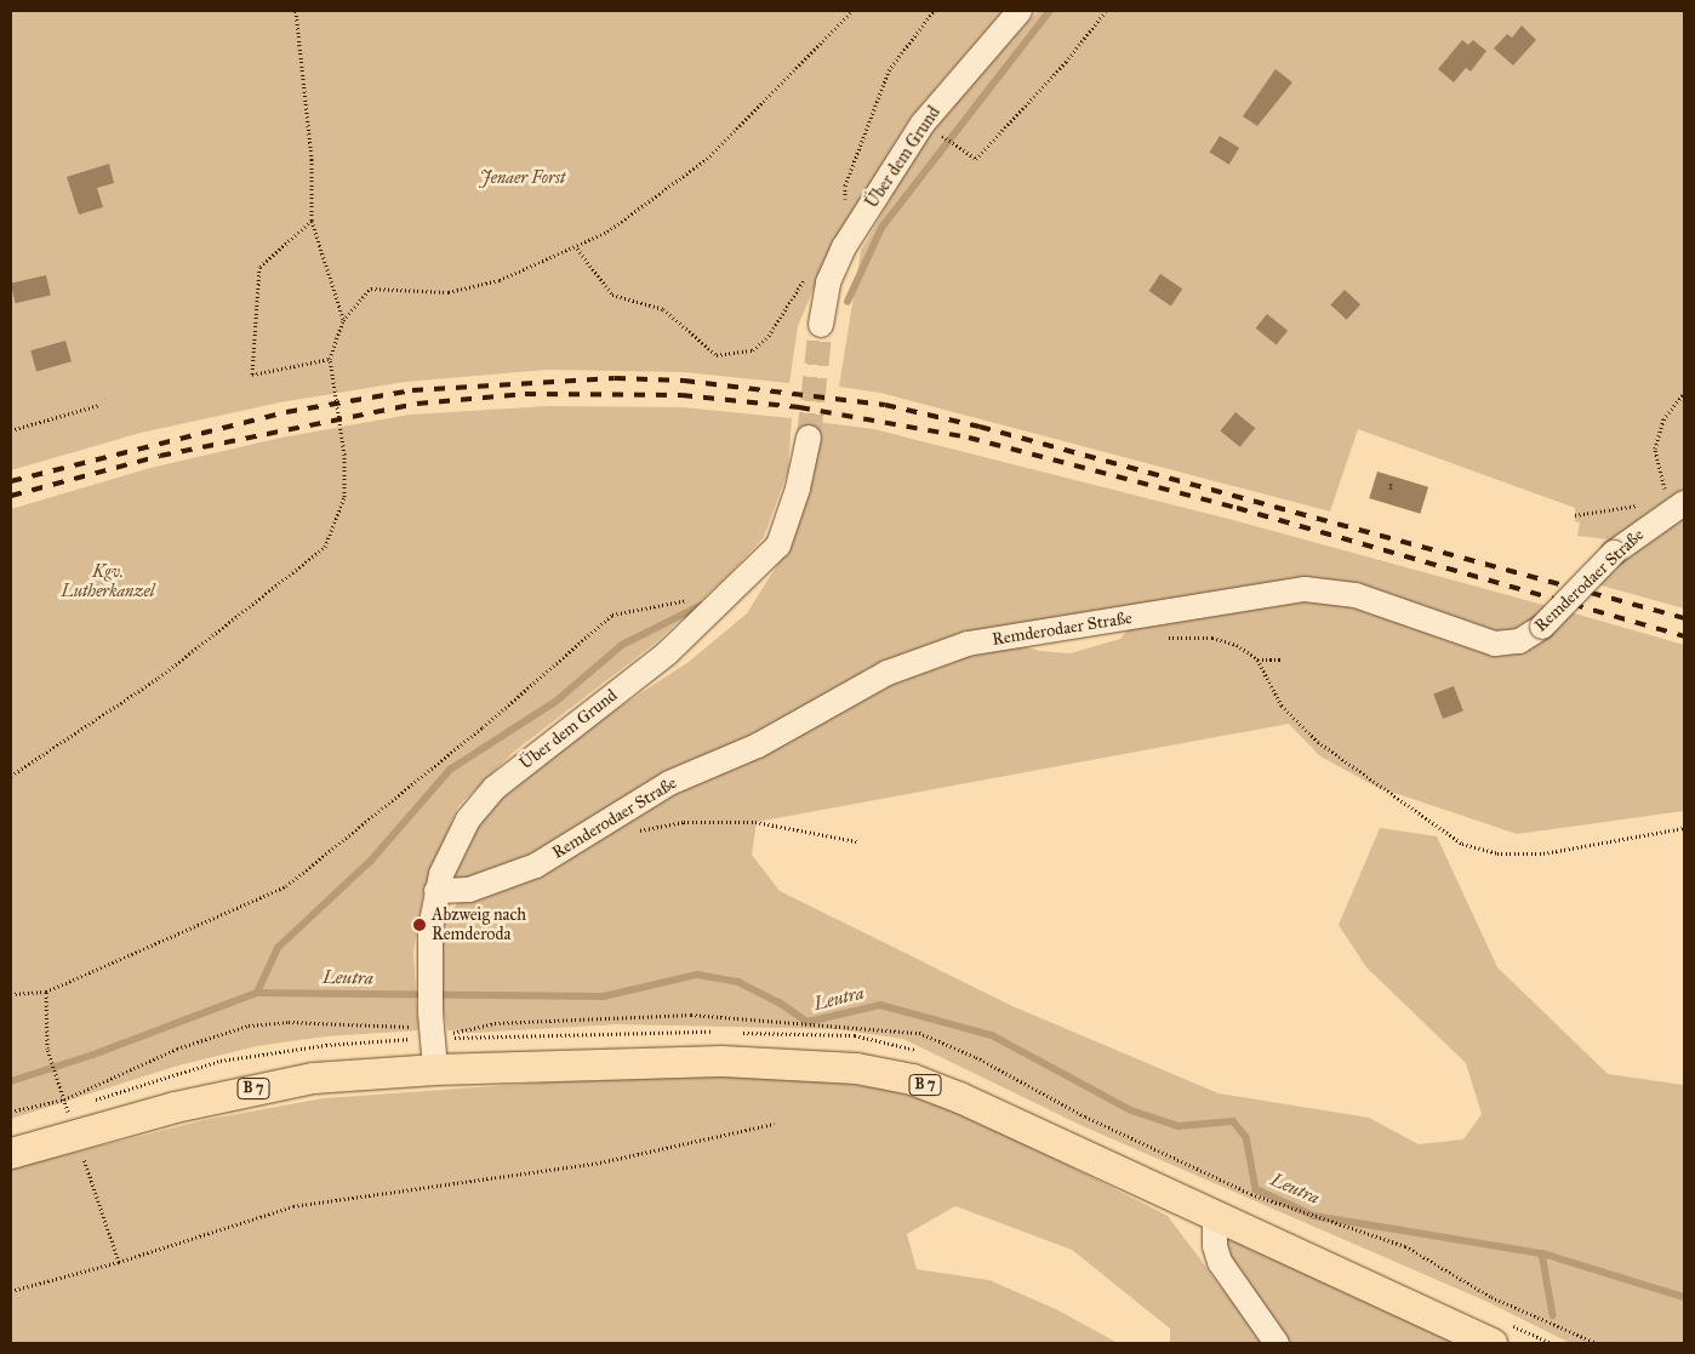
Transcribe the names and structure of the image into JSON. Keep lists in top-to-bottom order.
{
  "streets": {
    "main road": ["B 7"],
    "street": ["Über dem Grund", "Remderodaer Straße"]
  },
  "crossings": [
    ["Über dem Grund", "Remderodaer Straße"],
    ["Über dem Grund", "B 7"]
  ],
  "water": ["Leutra"],
  "parks": ["Jenaer Forst", "Kgv. Lutherkanzel"],
  "places": ["Abzweig nach Remderoda"],
  "house_numbers": ["1"]
}
